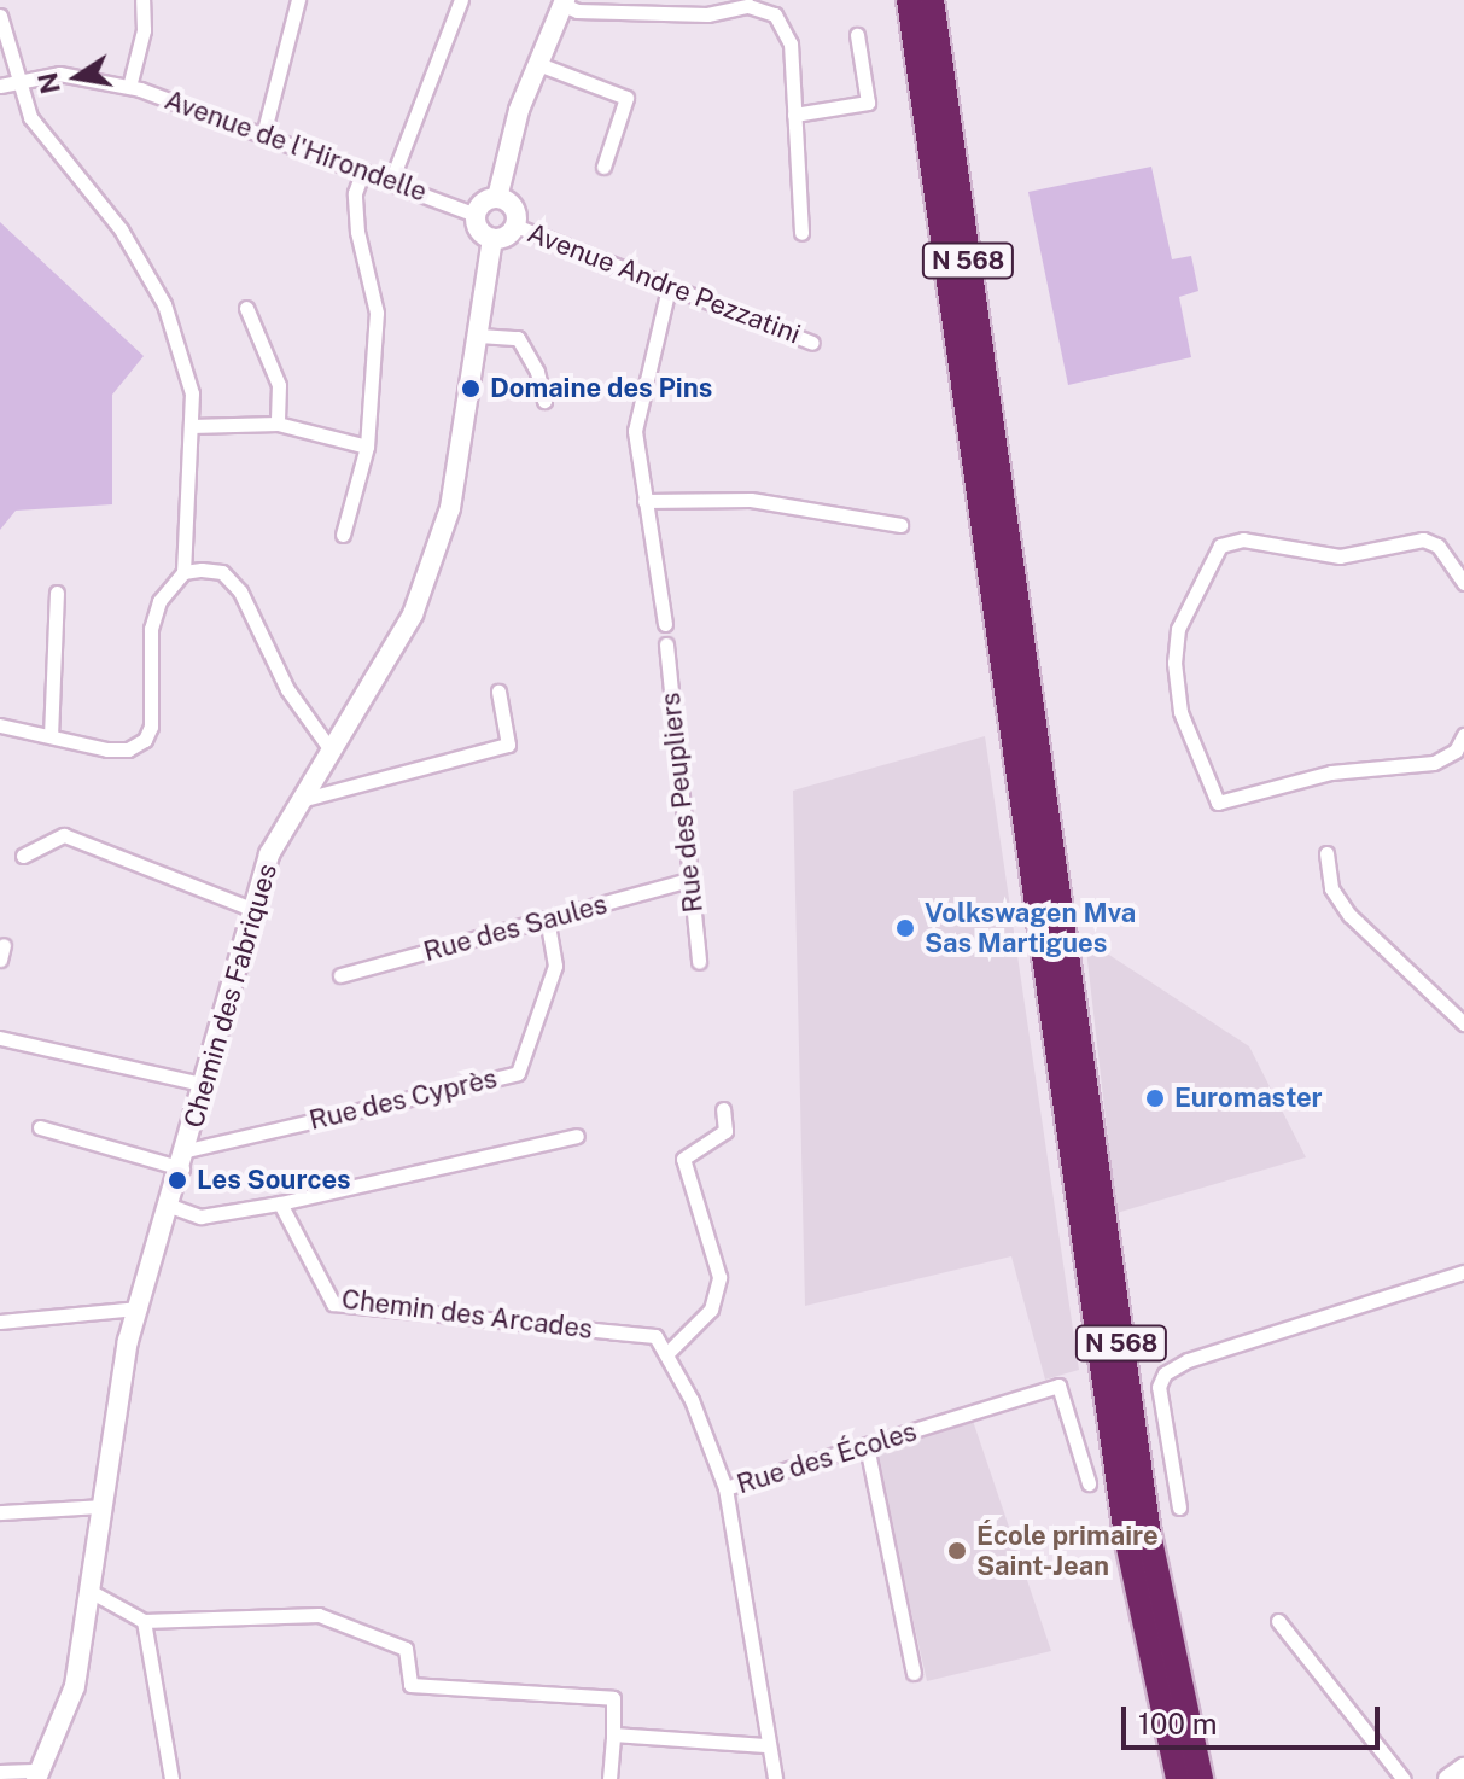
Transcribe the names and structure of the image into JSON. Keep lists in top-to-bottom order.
{
  "streets": {
    "highway": ["N 568"],
    "street": [
      "Avenue de l'Hirondelle",
      "Avenue Andre Pezzatini",
      "Rue des Peupliers",
      "Rue des Saules",
      "Chemin des Fabriques",
      "Rue des Cyprès",
      "Chemin des Arcades",
      "Rue des Écoles"
    ]
  },
  "crossings": [
    ["Avenue de l'Hirondelle", "Avenue Andre Pezzatini"],
    ["Avenue de l'Hirondelle", "Chemin des Fabriques"],
    ["Avenue Andre Pezzatini", "Chemin des Fabriques"],
    ["Rue des Peupliers", "Rue des Saules"],
    ["Rue des Saules", "Rue des Cyprès"],
    ["Chemin des Fabriques", "Rue des Cyprès"]
  ],
  "places": [
    "Domaine des Pins",
    "Volkswagen Mva Sas Martigues",
    "Euromaster",
    "Les Sources",
    "École primaire Saint-Jean"
  ],
  "scale_bar": "100 m",
  "north": "left"
}
